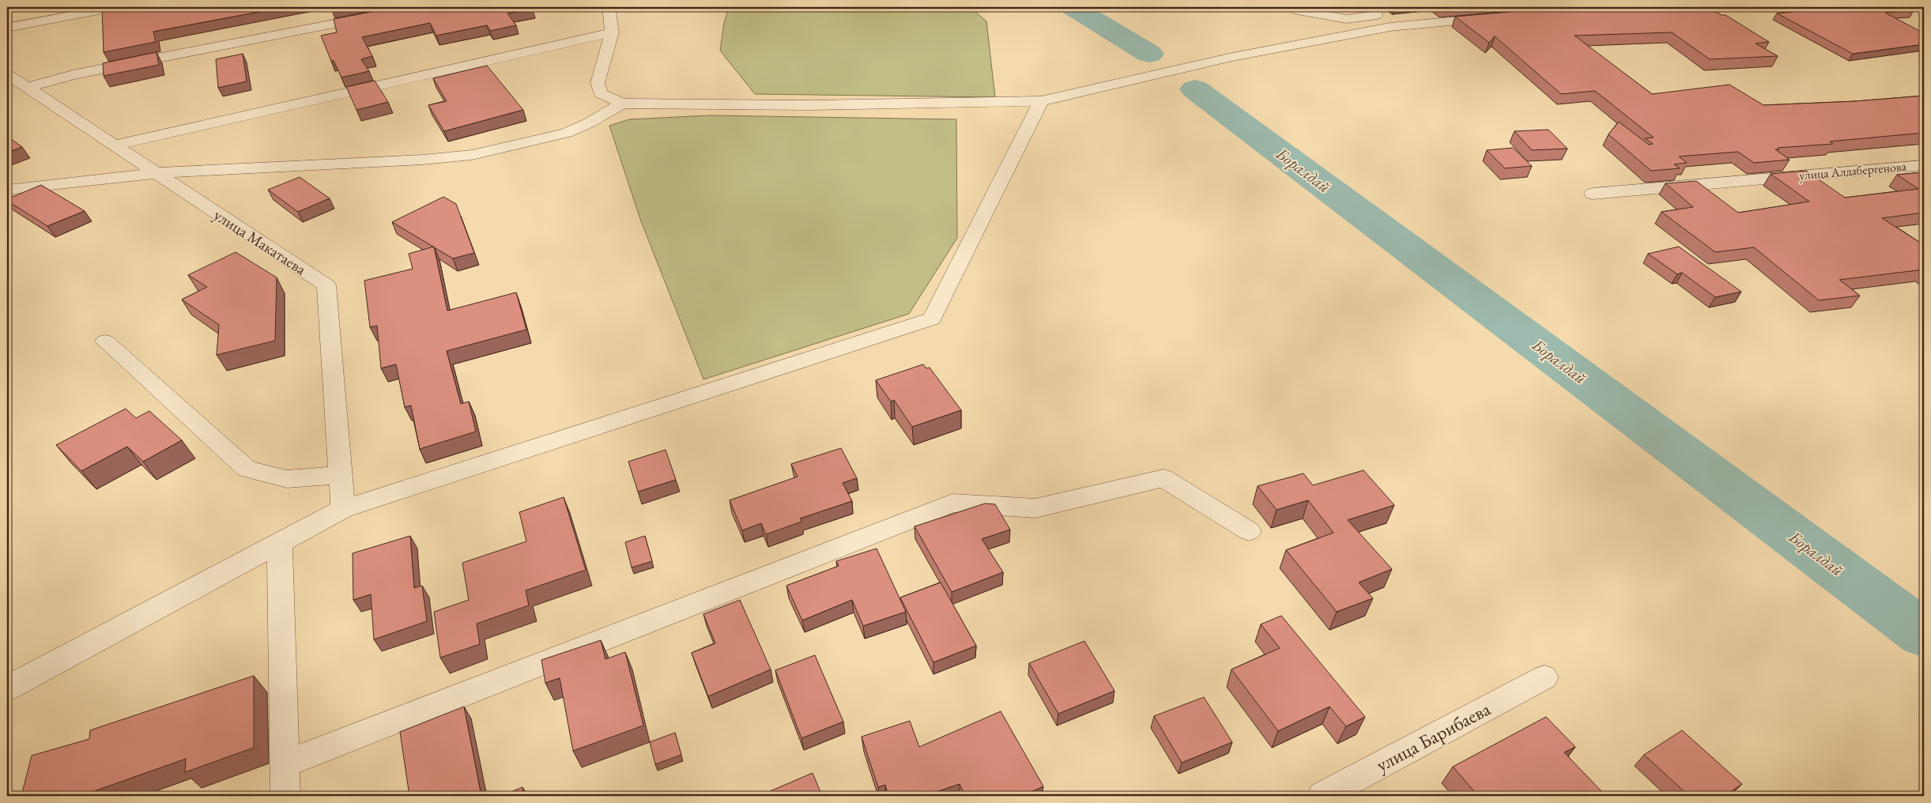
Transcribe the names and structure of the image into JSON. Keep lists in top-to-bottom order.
{
  "streets": {
    "street": ["улица Алдабергенова", "улица Макатаева", "улица Барибаева"]
  },
  "water": ["Боралдай"]
}
